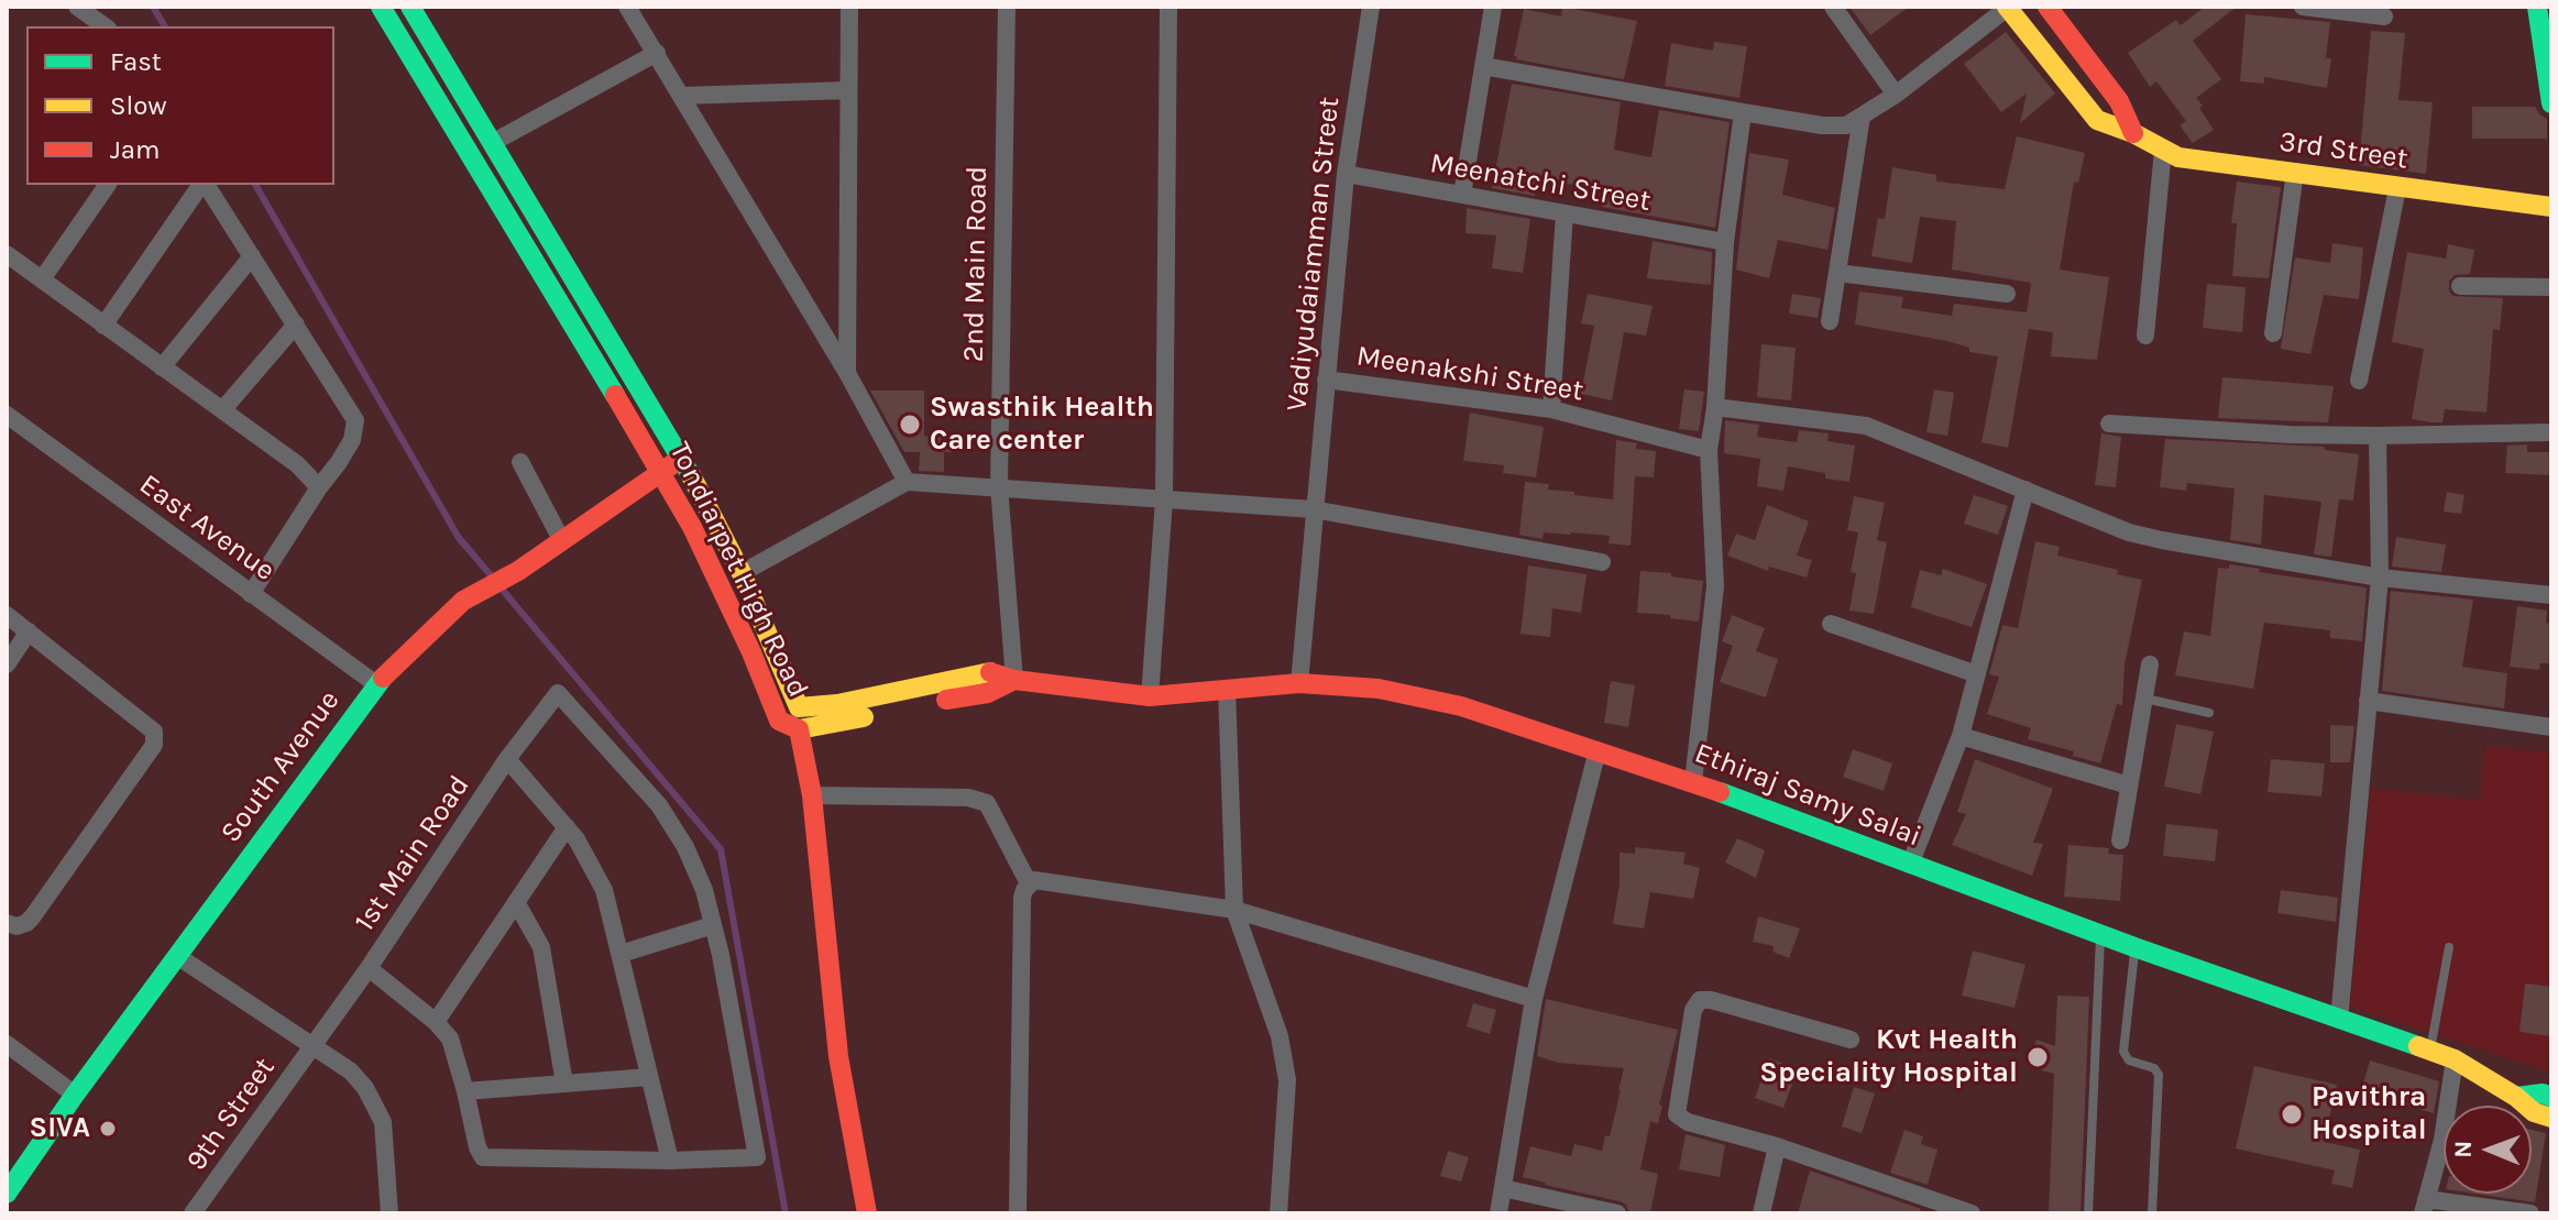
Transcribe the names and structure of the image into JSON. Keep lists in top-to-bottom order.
{
  "streets": {
    "main road": [
      "3rd Street",
      "Tondiarpet High Road",
      "South Avenue",
      "Ethiraj Samy Salai"
    ],
    "street": [
      "Meenatchi Street",
      "Vadiyudaiamman Street",
      "2nd Main Road",
      "Meenakshi Street",
      "East Avenue",
      "1st Main Road",
      "9th Street"
    ]
  },
  "crossings": [
    ["Meenatchi Street", "Vadiyudaiamman Street"],
    ["Vadiyudaiamman Street", "Meenakshi Street"],
    ["Vadiyudaiamman Street", "Ethiraj Samy Salai"],
    ["2nd Main Road", "Ethiraj Samy Salai"],
    ["East Avenue", "South Avenue"],
    ["Tondiarpet High Road", "South Avenue"],
    ["Tondiarpet High Road", "Ethiraj Samy Salai"],
    ["1st Main Road", "9th Street"]
  ],
  "places": [
    "Swasthik Health Care center",
    "Kvt Health Speciality Hospital",
    "Pavithra Hospital",
    "SIVA"
  ],
  "legend": ["Fast", "Slow", "Jam"],
  "north": "left"
}
